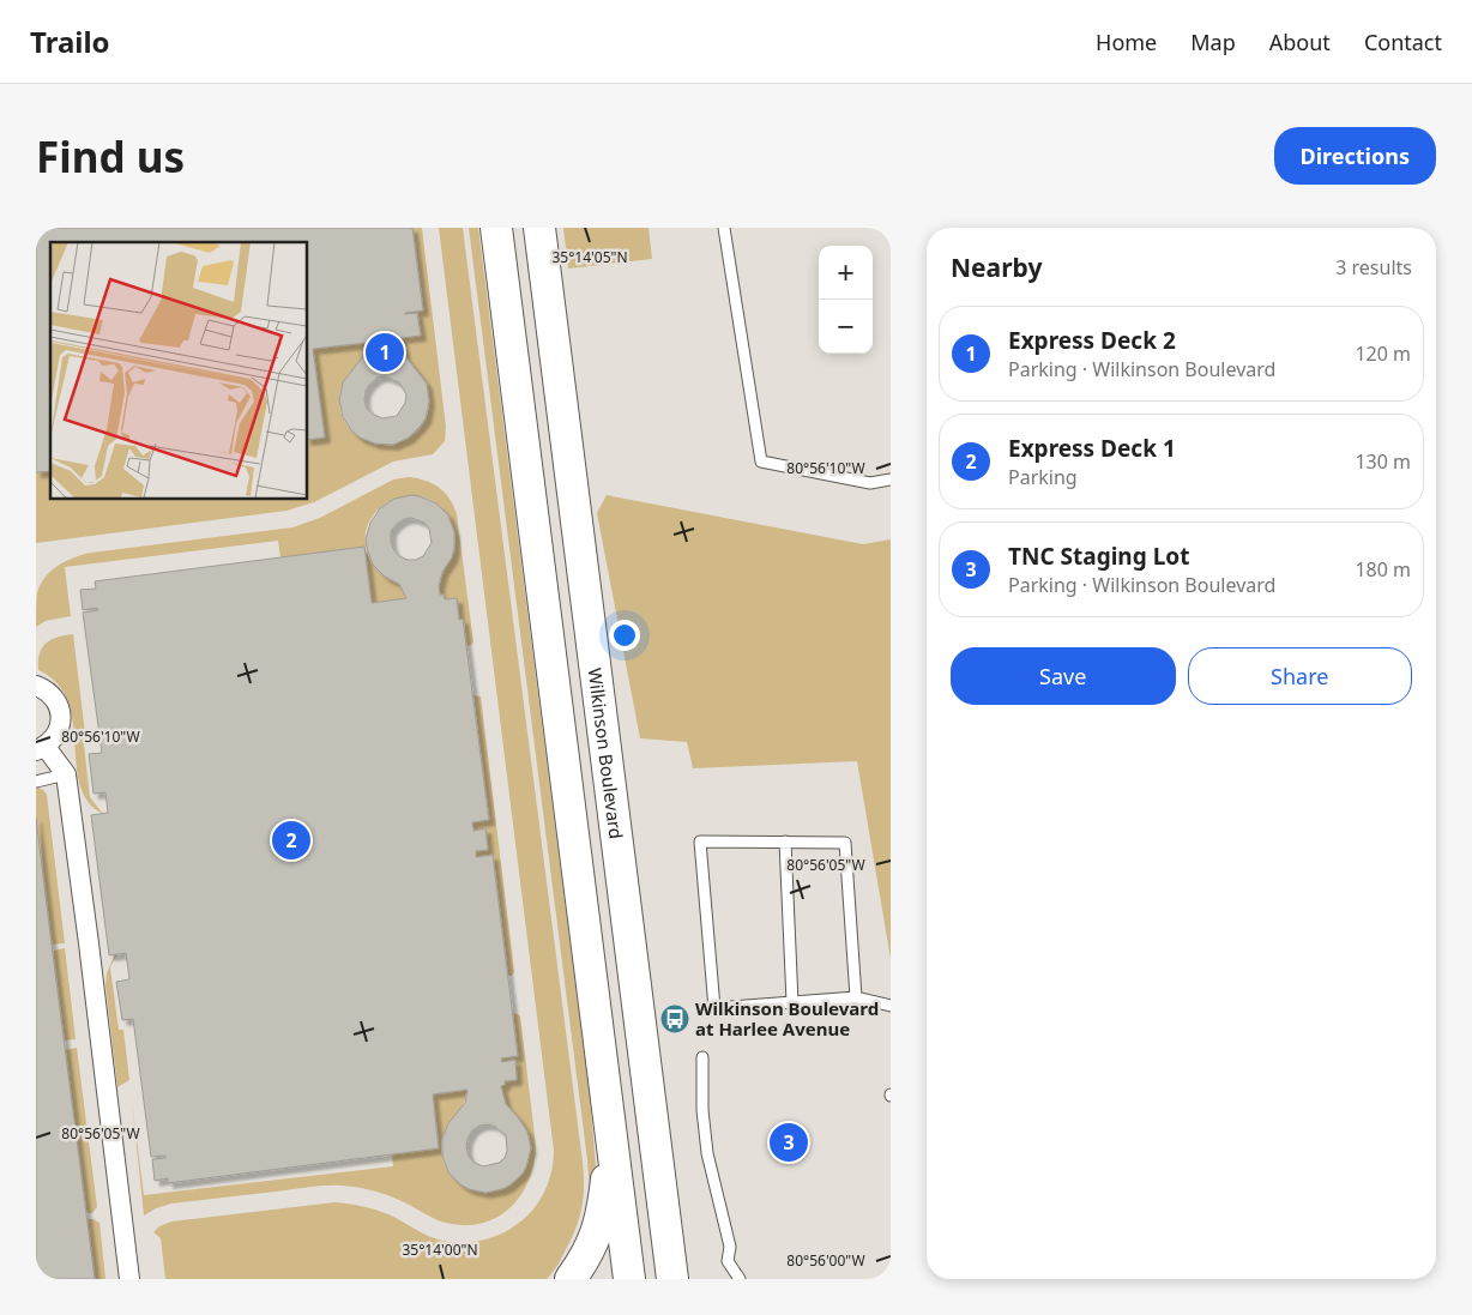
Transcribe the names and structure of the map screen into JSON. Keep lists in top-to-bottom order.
{
  "streets": {
    "main road": ["Wilkinson Boulevard"]
  },
  "places": {
    "bus stop": ["Wilkinson Boulevard at Harlee Avenue"]
  },
  "page": {
    "header": "Trailo",
    "nav": [
      "Home",
      "Map",
      "About",
      "Contact"
    ],
    "buttons": [
      "Directions",
      ["Save", "Share"]
    ],
    "title": "Find us",
    "heading": ["Nearby", "3 results"],
    "map_buttons": ["+", "−"],
    "list": [
      {
        "mark": "1",
        "name": "Express Deck 2",
        "note": "Parking · Wilkinson Boulevard",
        "value": "120 m"
      },
      {
        "mark": "2",
        "name": "Express Deck 1",
        "note": "Parking",
        "value": "130 m"
      },
      {
        "mark": "3",
        "name": "TNC Staging Lot",
        "note": "Parking · Wilkinson Boulevard",
        "value": "180 m"
      }
    ],
    "pins": ["1", "2", "3"]
  },
  "coordinates": [
    "35°14'05\"N",
    "80°56'10\"W",
    "80°56'05\"W",
    "35°14'00\"N",
    "80°56'00\"W"
  ]
}
